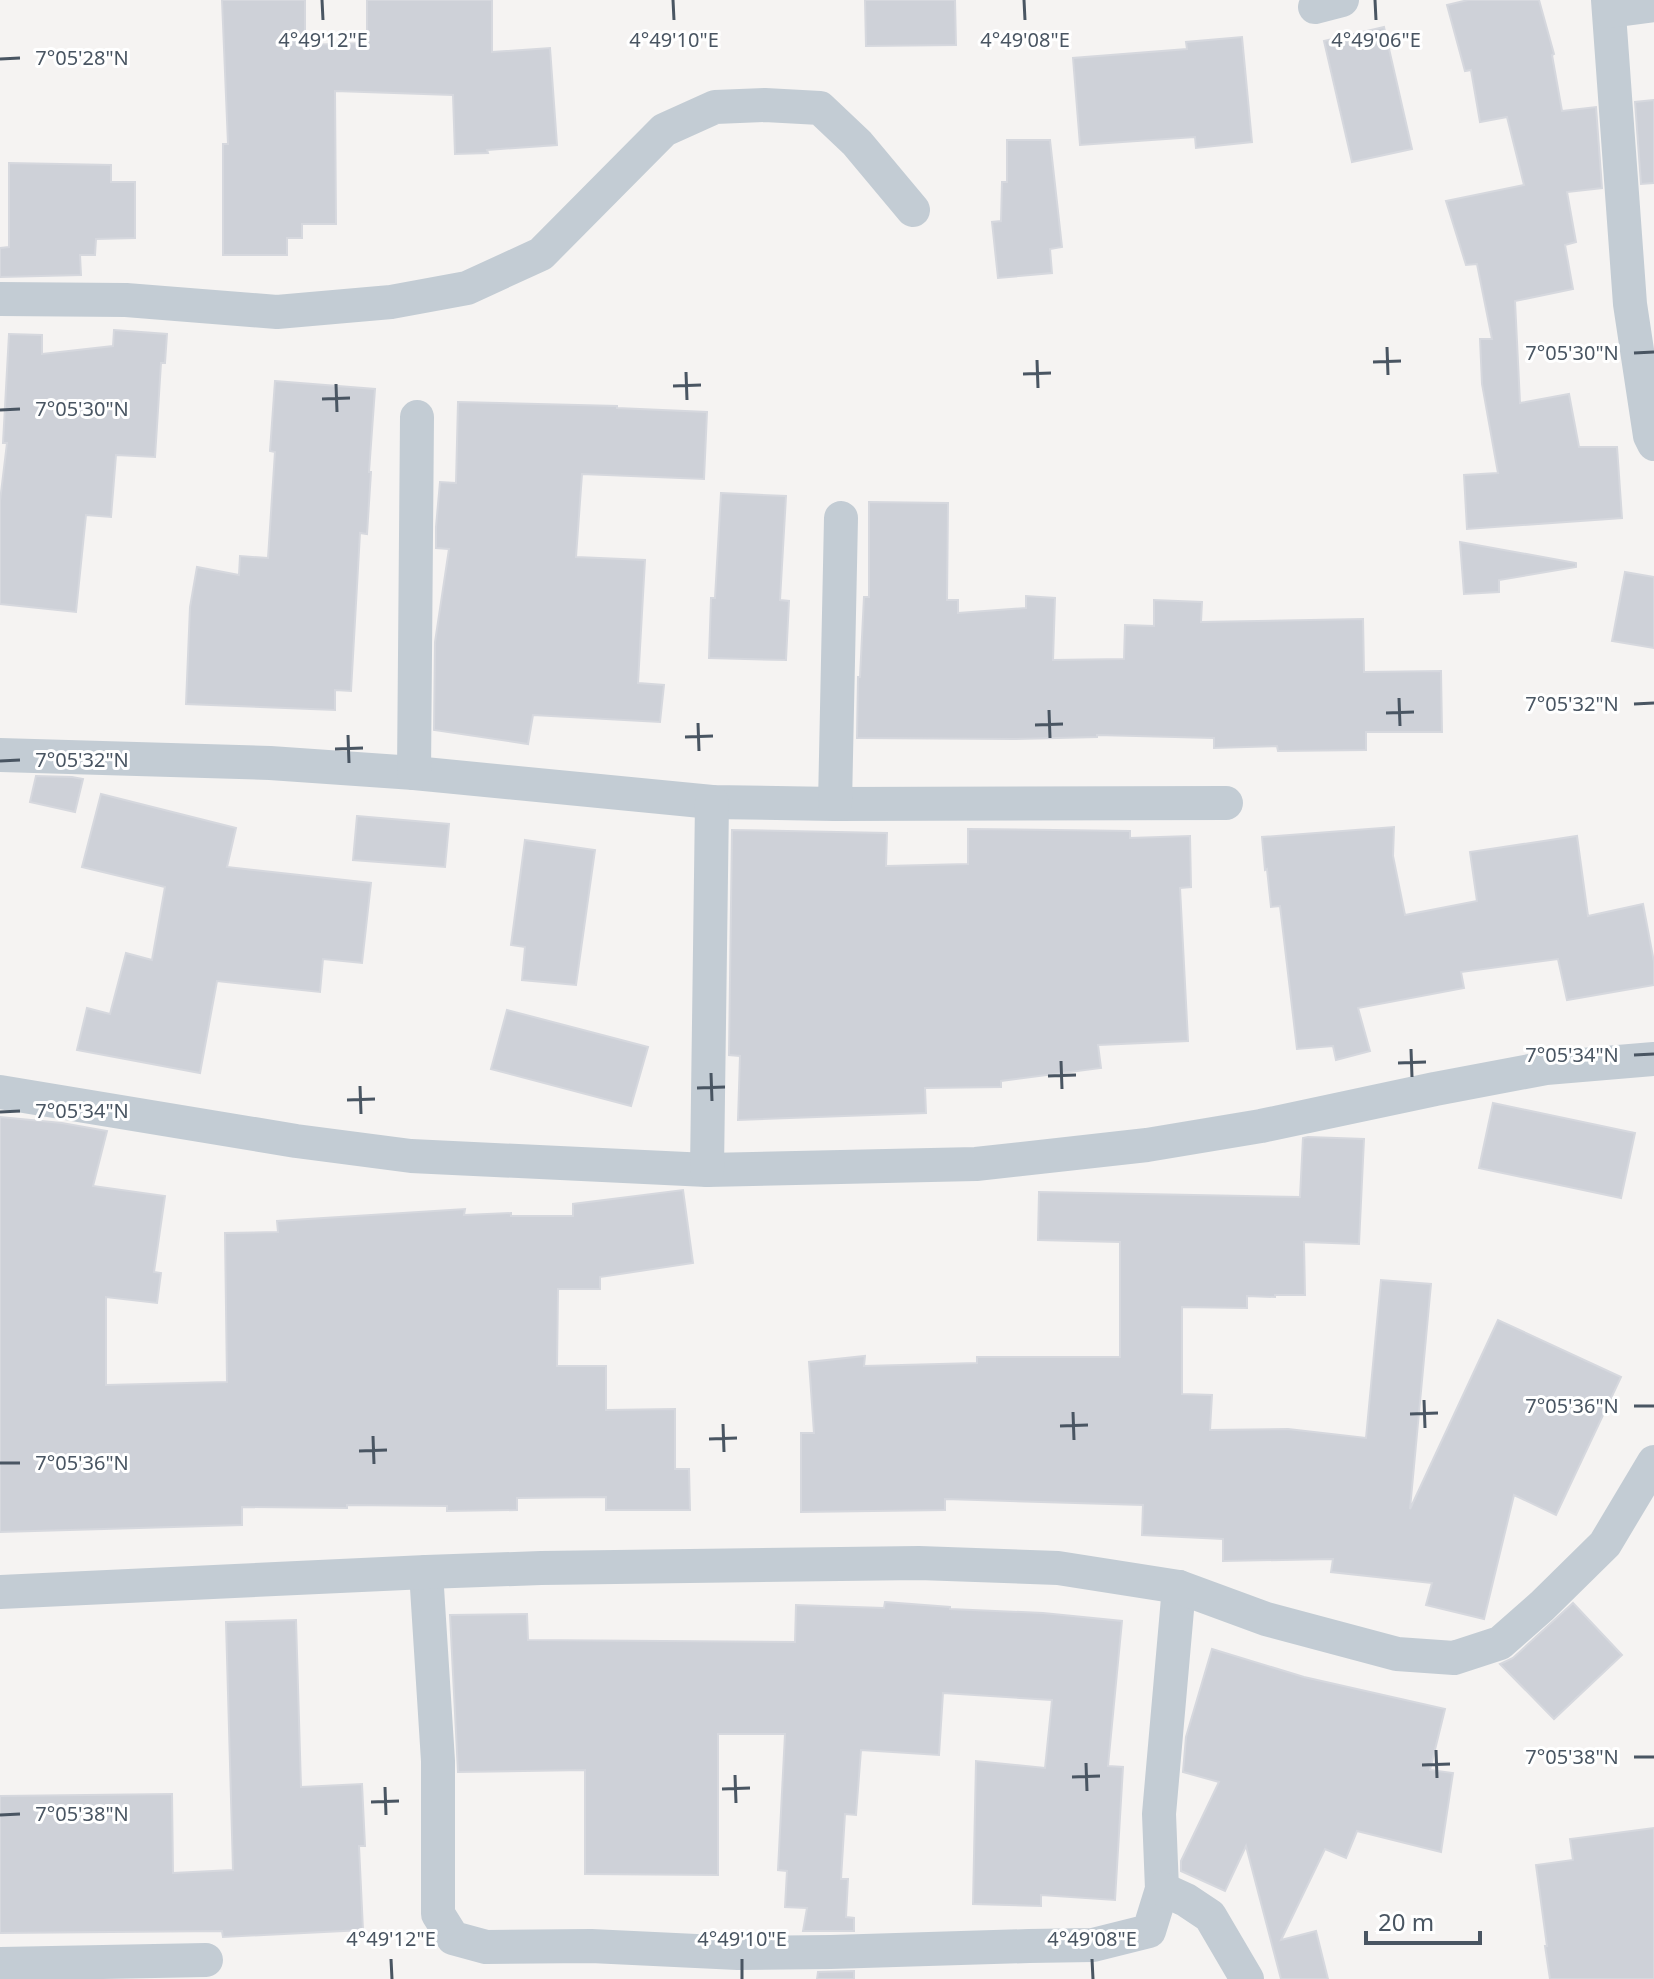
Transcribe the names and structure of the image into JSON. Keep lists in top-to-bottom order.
{
  "scale_bar": "20 m",
  "coordinates": [
    "4°49'12\"E",
    "4°49'10\"E",
    "4°49'08\"E",
    "4°49'06\"E",
    "7°05'28\"N",
    "7°05'30\"N",
    "7°05'32\"N",
    "7°05'34\"N",
    "7°05'36\"N",
    "7°05'38\"N"
  ]
}
